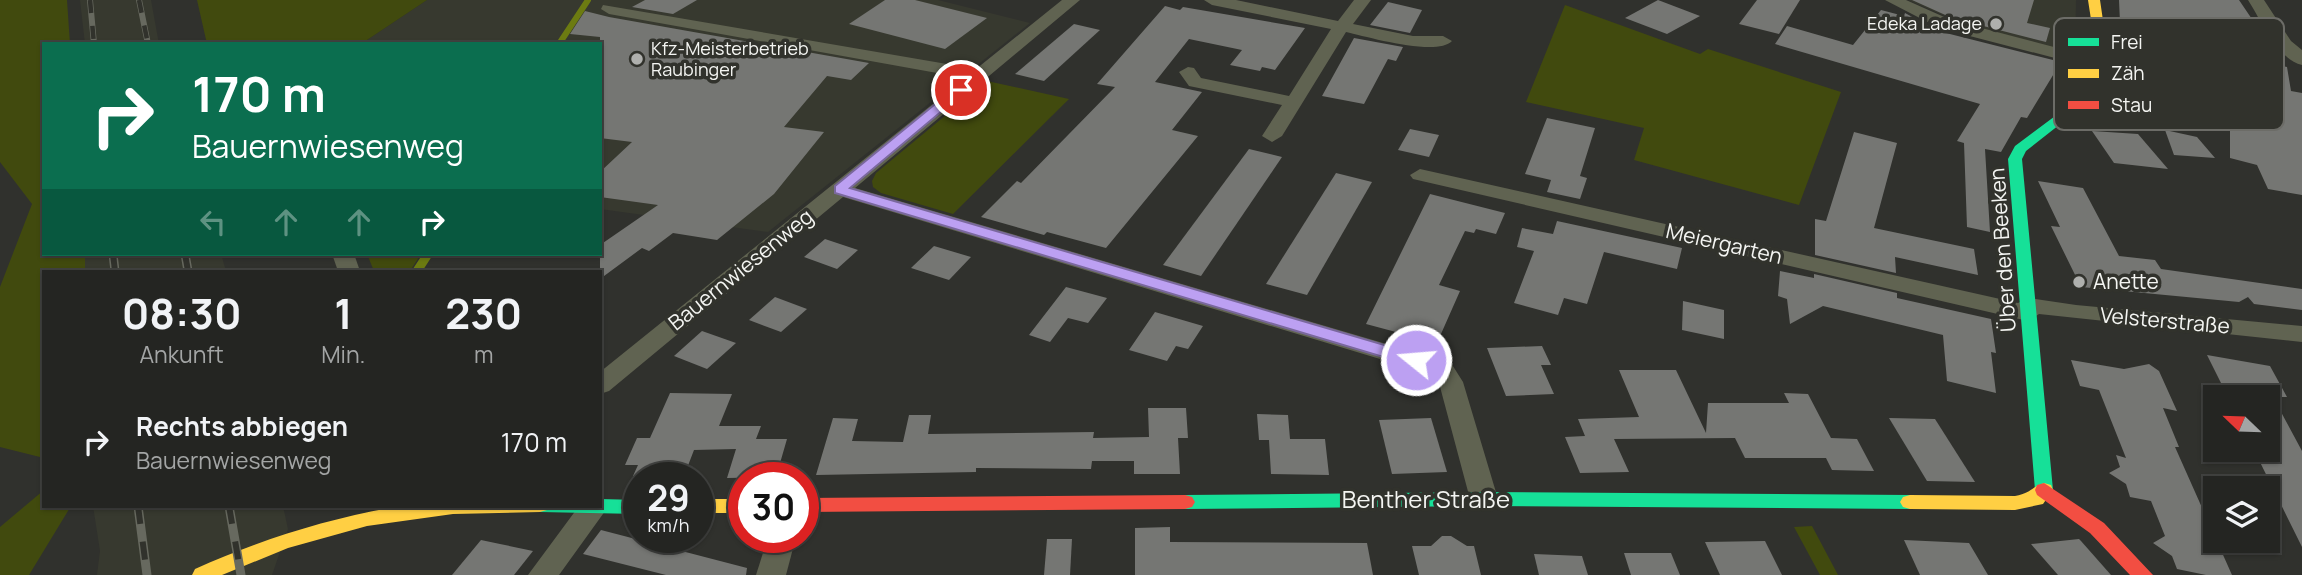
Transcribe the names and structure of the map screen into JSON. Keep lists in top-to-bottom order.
{
  "streets": {
    "street": [
      "Meiergarten",
      "Über den Beeken",
      "Bauernwiesenweg",
      "Velsterstraße",
      "Benther Straße"
    ]
  },
  "crossings": [
    ["Meiergarten", "Über den Beeken"],
    ["Meiergarten", "Velsterstraße"],
    ["Über den Beeken", "Velsterstraße"],
    ["Über den Beeken", "Benther Straße"]
  ],
  "places": ["Edeka Ladage", "Kfz-Meisterbetrieb Raubinger", "Anette"],
  "legend": ["Frei", "Zäh", "Stau"],
  "north": "top left",
  "page": {
    "turn": ["170 m", "Bauernwiesenweg"],
    "eta": [
      "08:30",
      "Ankunft",
      "1",
      "Min.",
      "230",
      "m"
    ],
    "list": [
      {
        "name": "Rechts abbiegen",
        "note": "Bauernwiesenweg",
        "value": "170 m"
      }
    ],
    "speed": "29 km/h",
    "limit": "30"
  }
}
